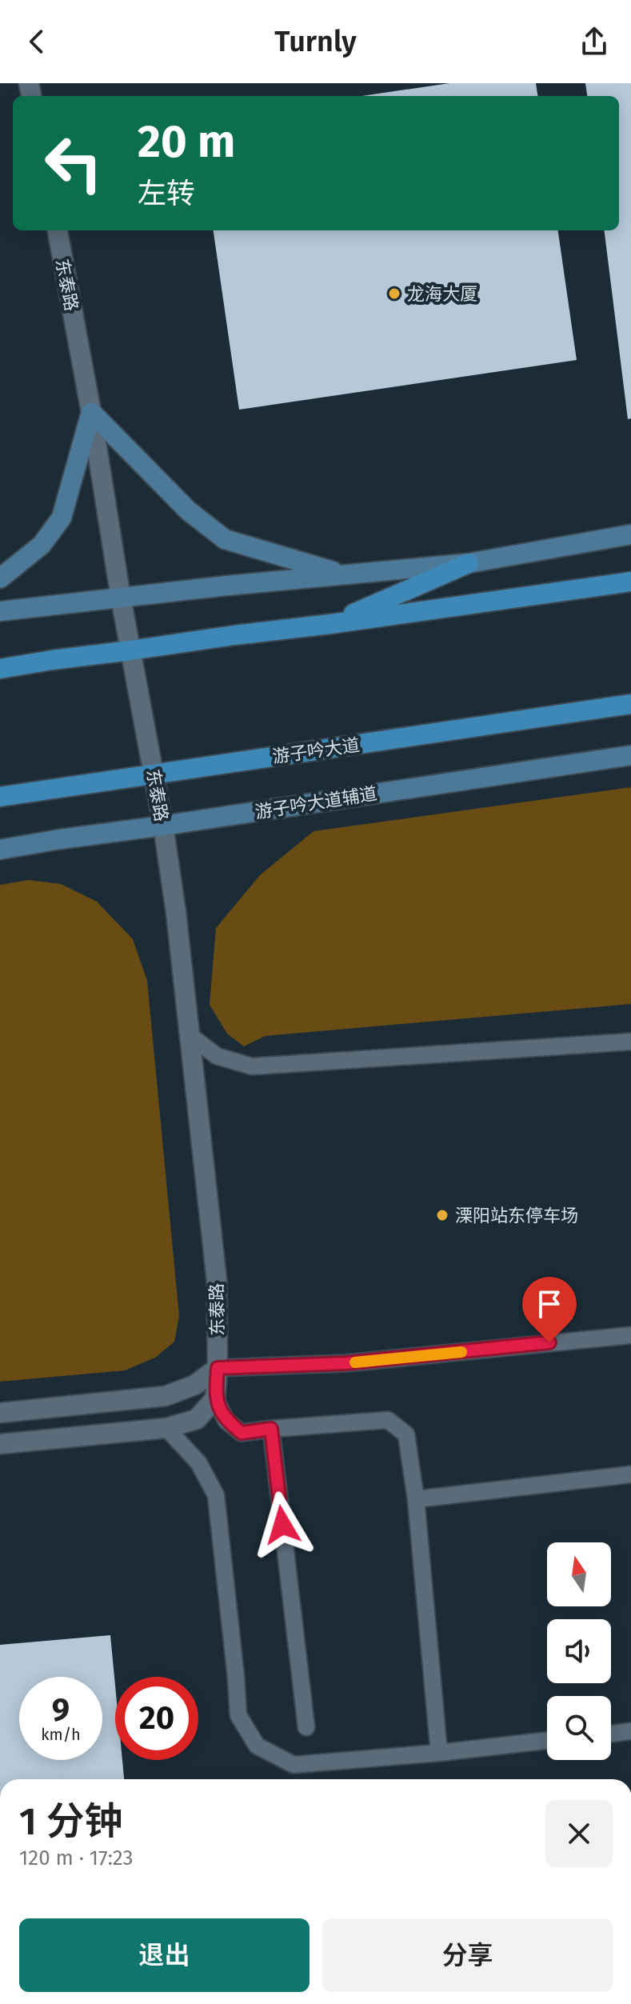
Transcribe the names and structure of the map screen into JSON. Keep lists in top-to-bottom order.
{
  "streets": {
    "main road": ["游子吟大道", "游子吟大道辅道"],
    "street": ["东泰路"]
  },
  "crossings": [
    ["东泰路", "游子吟大道"],
    ["东泰路", "游子吟大道辅道"]
  ],
  "places": ["龙海大厦", "溧阳站东停车场"],
  "north": "top",
  "page": {
    "header": "Turnly",
    "turn": ["20 m", "左转"],
    "speed": "9 km/h",
    "limit": "20",
    "heading": ["1 分钟", "120 m · 17:23"],
    "buttons": ["退出", "分享"]
  }
}
